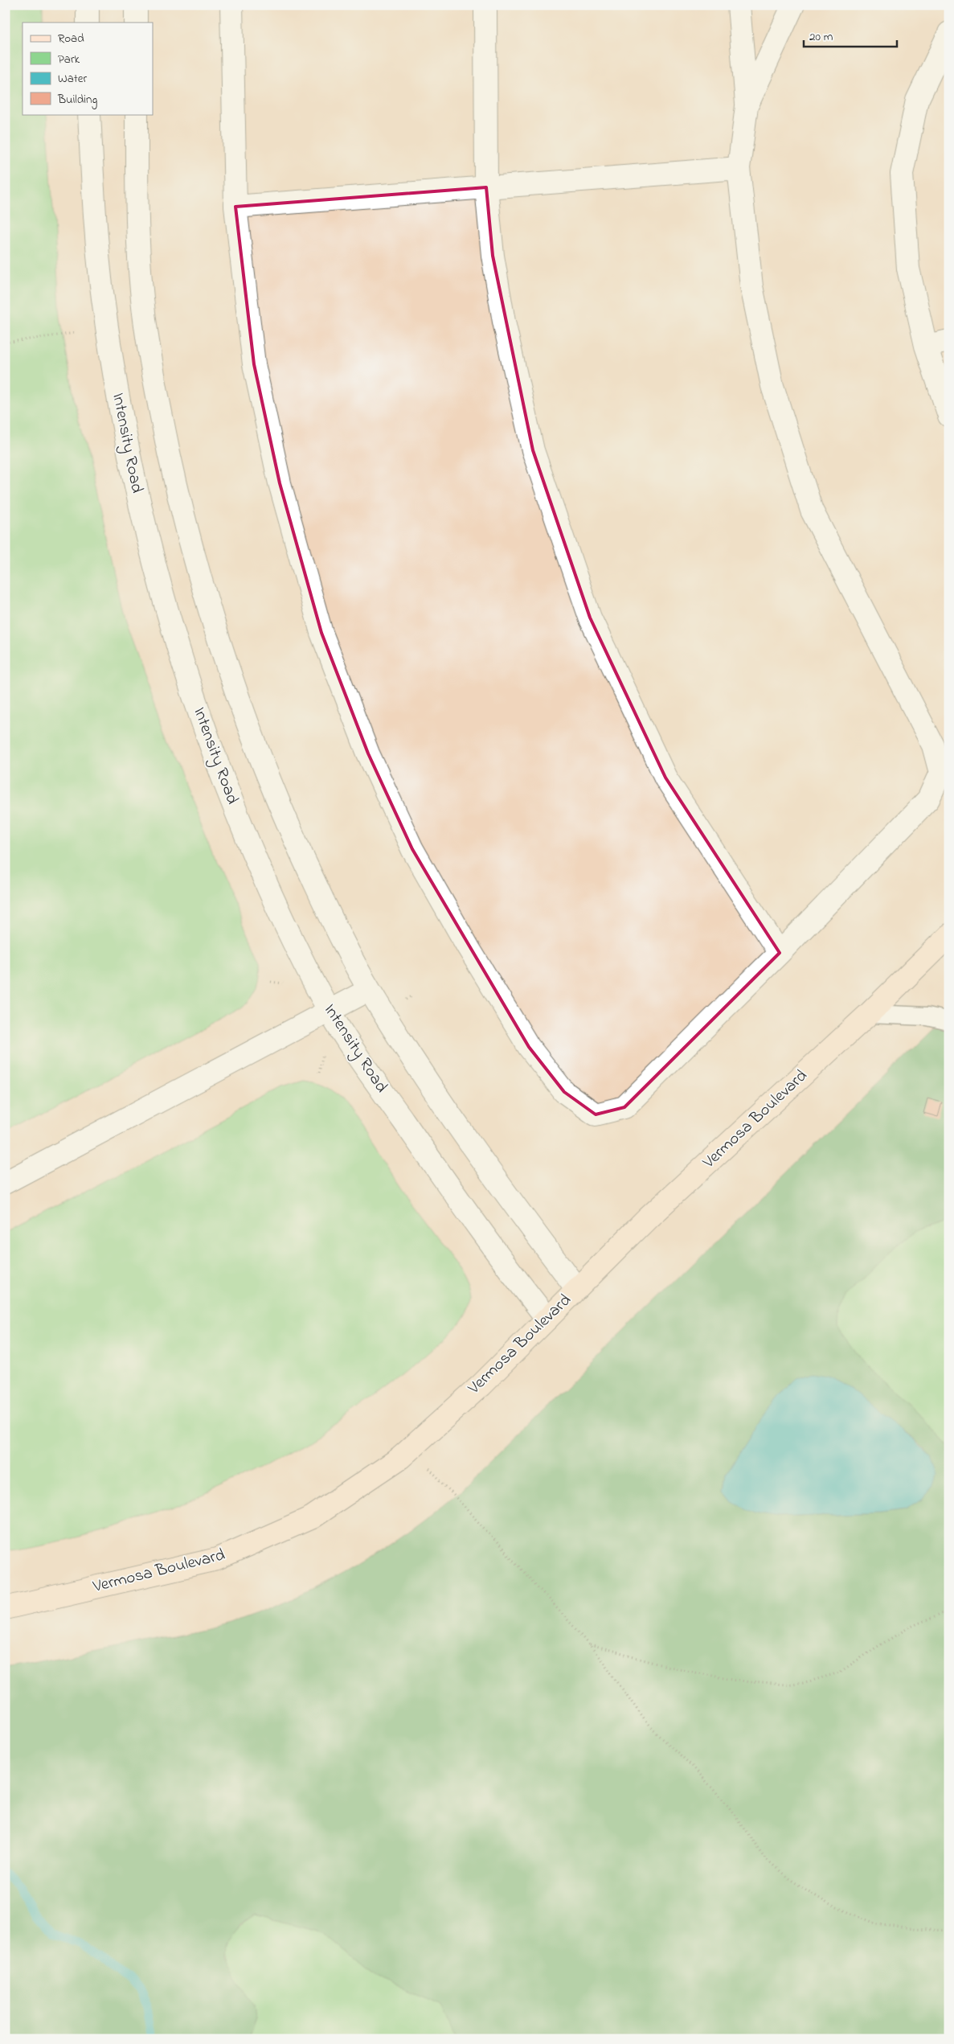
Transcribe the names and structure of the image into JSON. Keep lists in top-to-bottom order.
{
  "streets": {
    "main road": ["Vermosa Boulevard"],
    "street": ["Intensity Road"]
  },
  "crossings": [
    ["Intensity Road", "Vermosa Boulevard"]
  ],
  "legend": [
    "Road",
    "Park",
    "Water",
    "Building"
  ],
  "scale_bar": "20 m"
}
